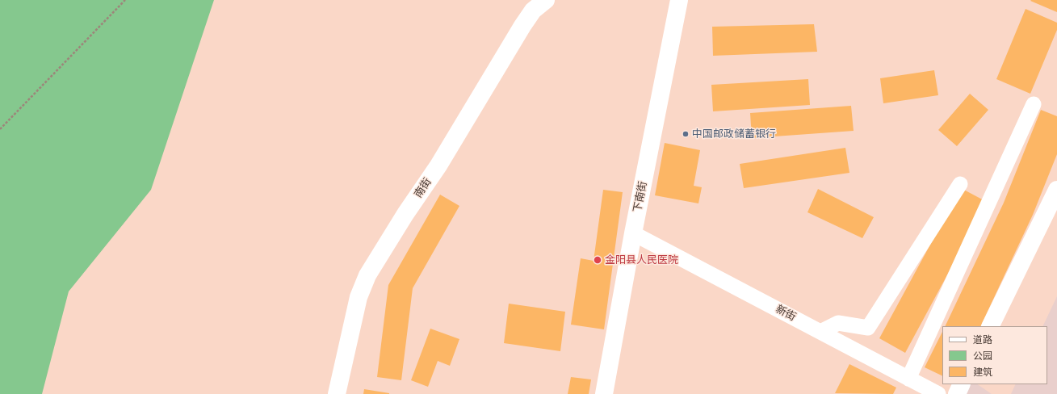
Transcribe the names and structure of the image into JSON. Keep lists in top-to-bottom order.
{
  "streets": {
    "street": ["南街", "下南街", "新街"]
  },
  "crossings": [
    ["下南街", "新街"]
  ],
  "places": ["中国邮政储蓄银行", "金阳县人民医院"],
  "legend": ["道路", "公园", "建筑"]
}
